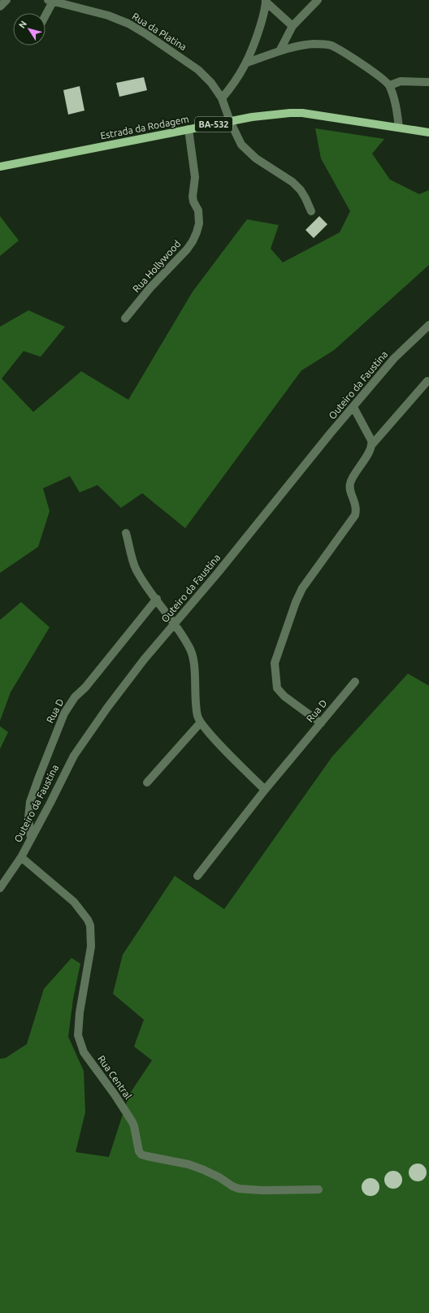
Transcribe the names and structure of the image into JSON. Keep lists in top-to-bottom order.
{
  "streets": {
    "main road": ["BA-532", "Estrada da Rodagem"],
    "street": [
      "Rua da Platina",
      "Rua Hollywood",
      "Outeiro da Faustina",
      "Rua D",
      "Rua Central"
    ]
  },
  "crossings": [
    ["Rua da Platina", "Estrada da Rodagem"],
    ["Estrada da Rodagem", "Rua Hollywood"],
    ["Outeiro da Faustina", "Rua D"],
    ["Outeiro da Faustina", "Rua Central"]
  ],
  "north": "top left"
}
